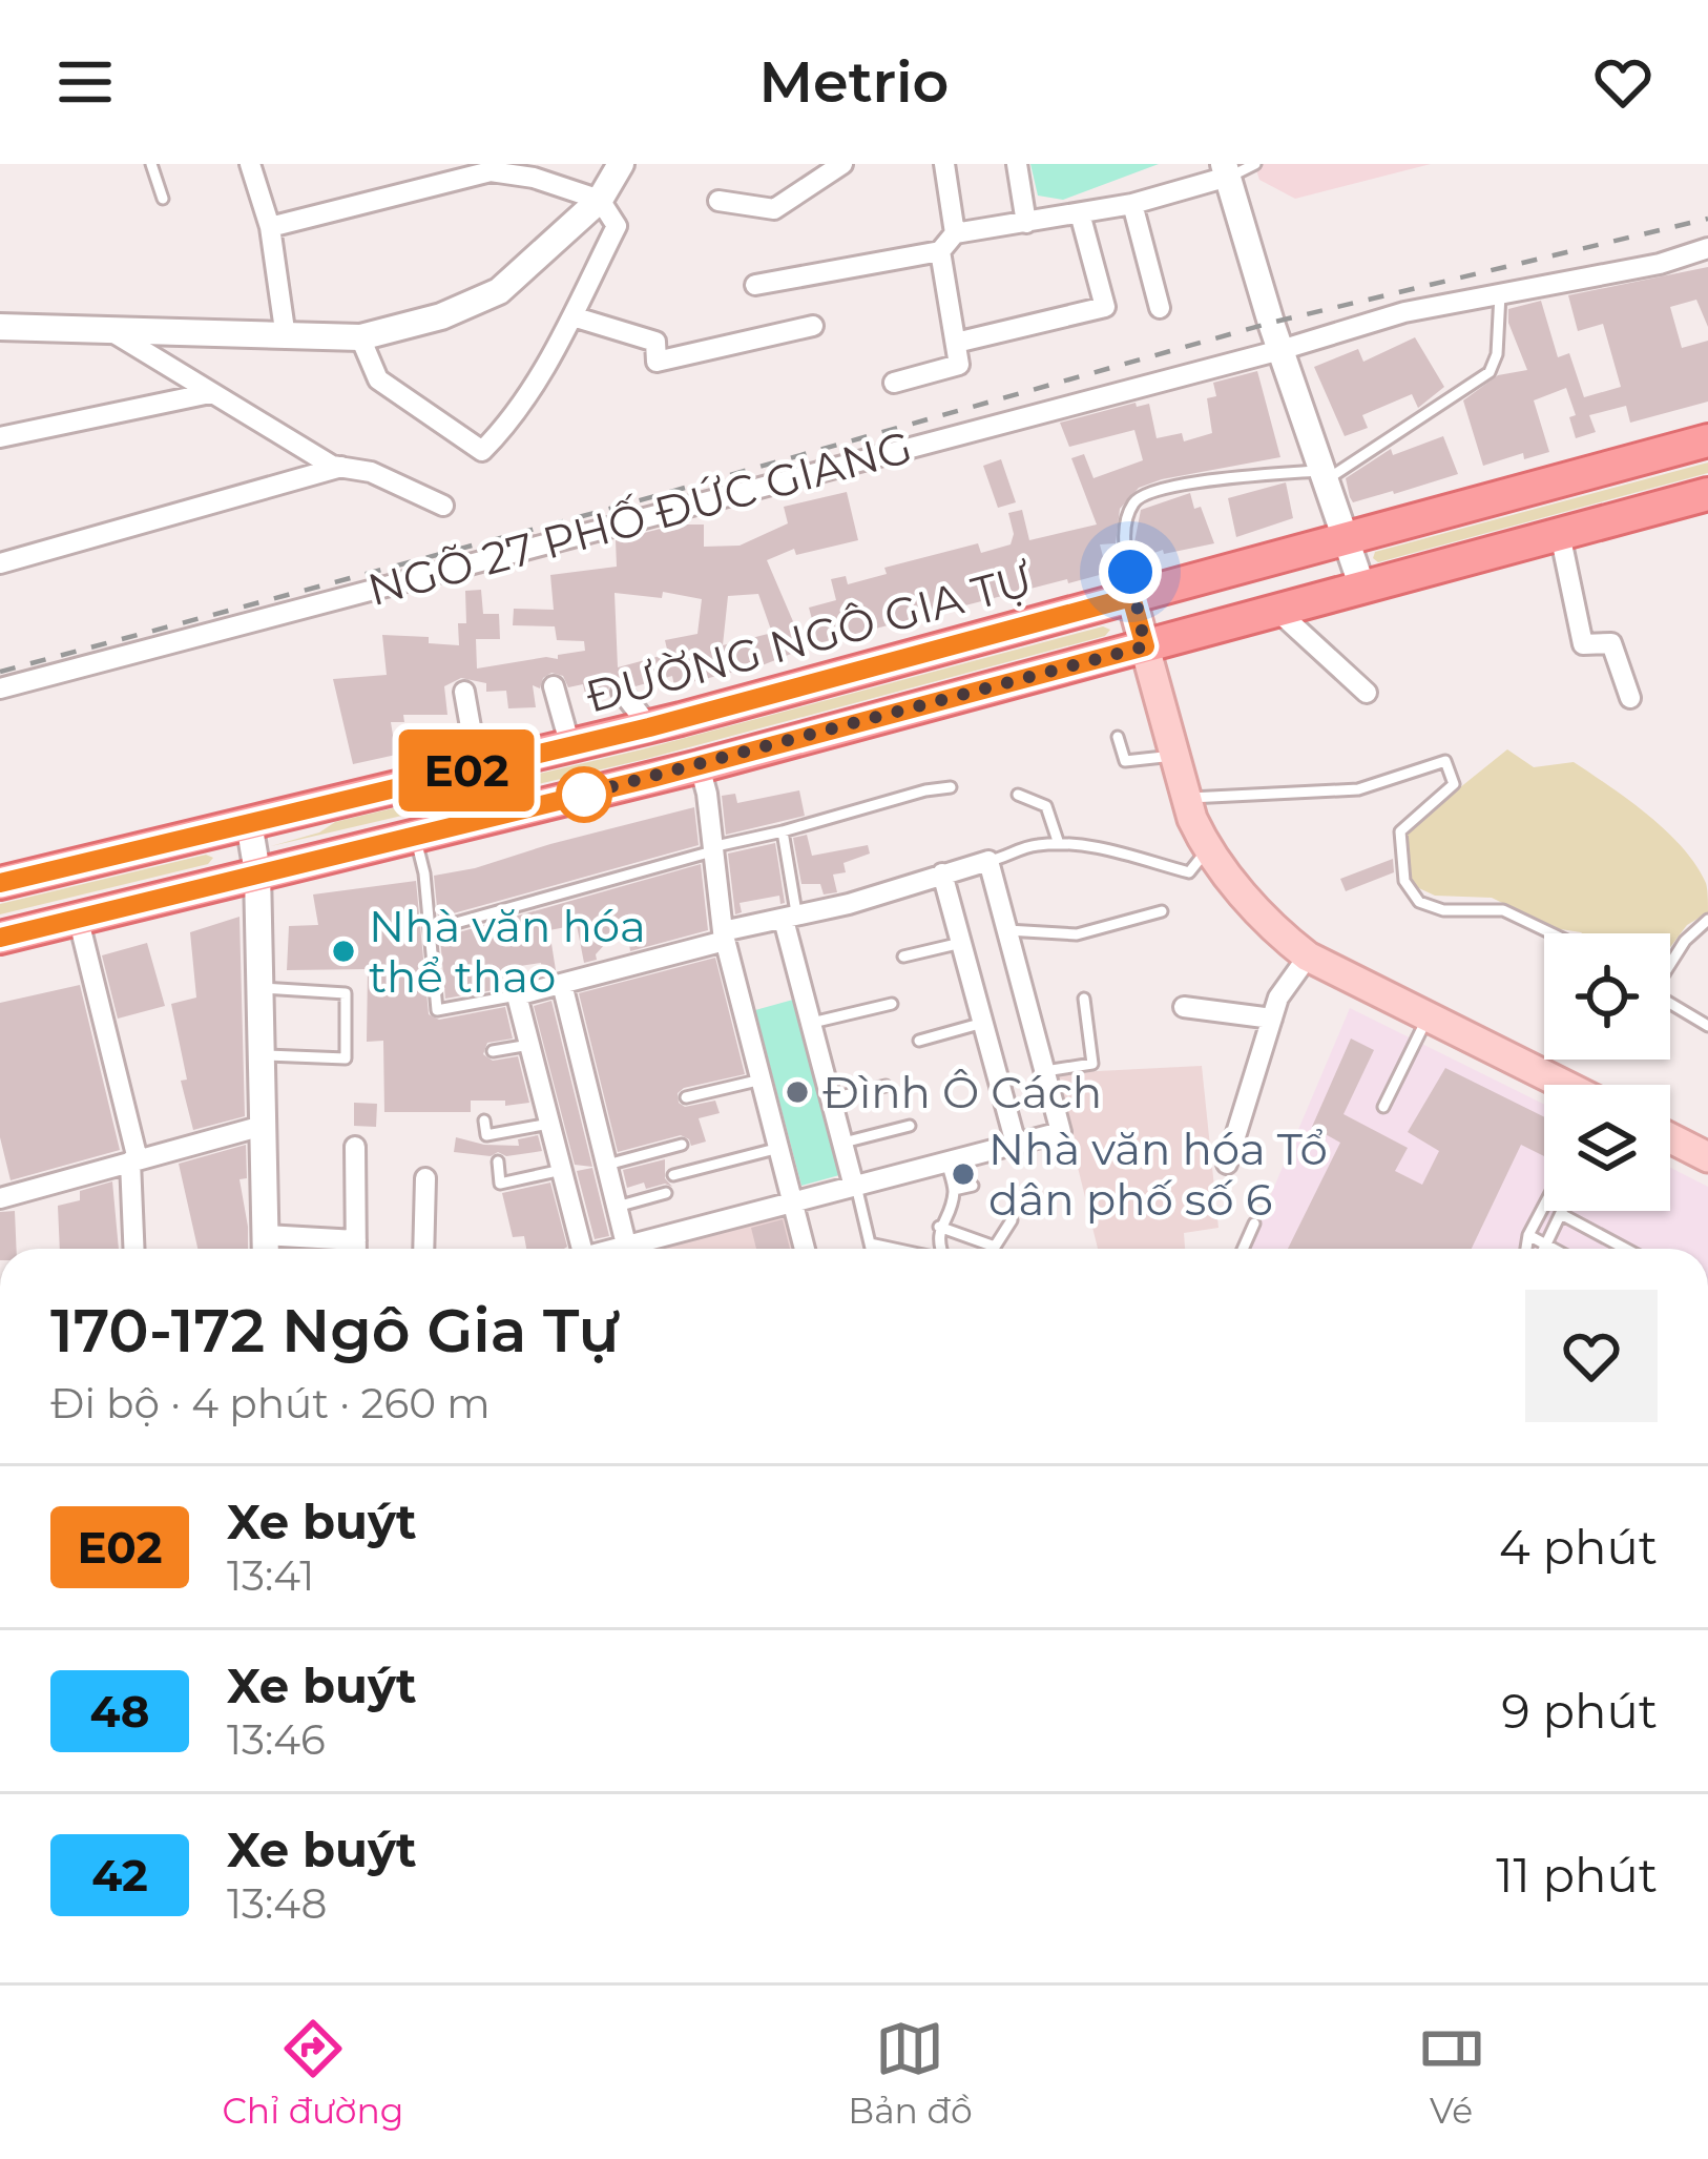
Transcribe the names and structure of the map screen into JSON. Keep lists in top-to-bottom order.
{
  "streets": {
    "main road": ["ĐƯỜNG NGÔ GIA TỰ"],
    "street": ["NGÕ 27 PHỐ ĐỨC GIANG"]
  },
  "places": ["Nhà văn hóa thể thao", "Đình Ô Cách", "Nhà văn hóa Tổ dân phố số 6"],
  "lines": ["bus line E02"],
  "page": {
    "header": "Metrio",
    "on_map": "E02",
    "heading": ["170-172 Ngô Gia Tự", "Đi bộ · 4 phút · 260 m"],
    "list": [
      {
        "mark": "E02",
        "name": "Xe buýt",
        "note": "13:41",
        "value": "4 phút"
      },
      {
        "mark": "48",
        "name": "Xe buýt",
        "note": "13:46",
        "value": "9 phút"
      },
      {
        "mark": "42",
        "name": "Xe buýt",
        "note": "13:48",
        "value": "11 phút"
      }
    ],
    "tabs": ["Chỉ đường", "Bản đồ", "Vé"]
  }
}
